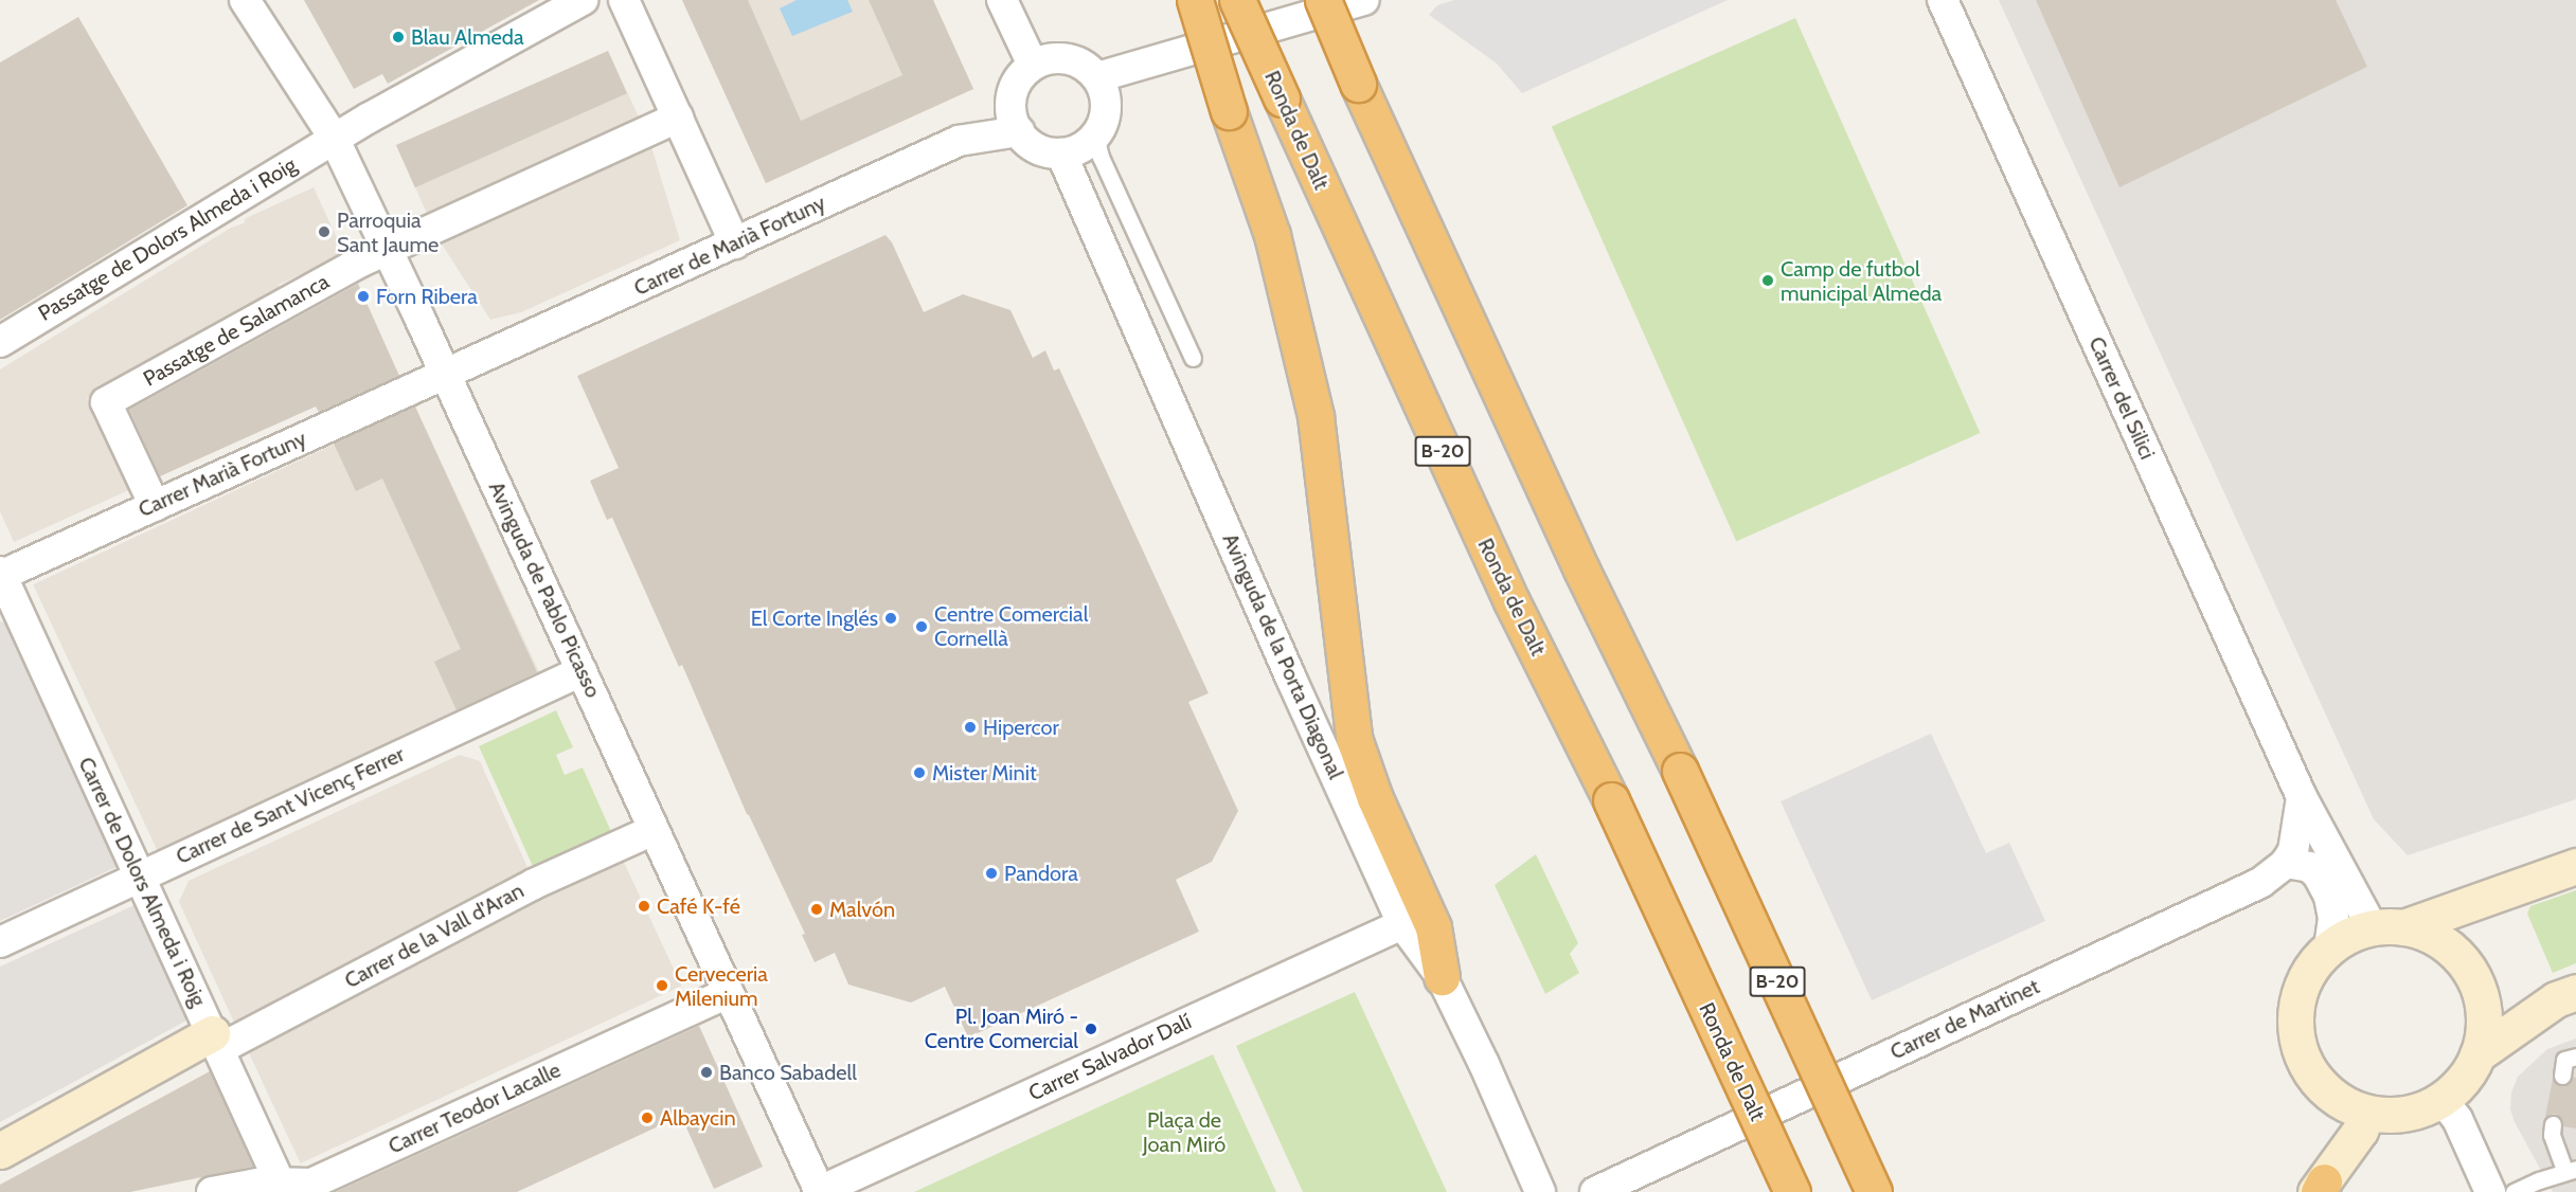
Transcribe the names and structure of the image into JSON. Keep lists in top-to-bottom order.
{
  "streets": {
    "highway": ["Ronda de Dalt", "B-20"],
    "street": [
      "Passatge de Dolors Almeda i Roig",
      "Carrer de Marià Fortuny",
      "Passatge de Salamanca",
      "Carrer del Silici",
      "Carrer Marià Fortuny",
      "Avinguda de Pablo Picasso",
      "Avinguda de la Porta Diagonal",
      "Carrer de Sant Vicenç Ferrer",
      "Carrer de Dolors Almeda i Roig",
      "Carrer de la Vall d'Aran",
      "Carrer de Martinet",
      "Carrer Salvador Dalí",
      "Carrer Teodor Lacalle"
    ]
  },
  "crossings": [
    ["Passatge de Dolors Almeda i Roig", "Avinguda de Pablo Picasso"],
    ["Carrer de Marià Fortuny", "Carrer Marià Fortuny"],
    ["Carrer de Marià Fortuny", "Avinguda de Pablo Picasso"],
    ["Carrer de Marià Fortuny", "Avinguda de la Porta Diagonal"],
    ["Passatge de Salamanca", "Carrer Marià Fortuny"],
    ["Passatge de Salamanca", "Avinguda de Pablo Picasso"],
    ["Carrer Marià Fortuny", "Avinguda de Pablo Picasso"],
    ["Carrer Marià Fortuny", "Carrer de Dolors Almeda i Roig"],
    ["Avinguda de Pablo Picasso", "Carrer de Sant Vicenç Ferrer"],
    ["Avinguda de Pablo Picasso", "Carrer de la Vall d'Aran"],
    ["Avinguda de Pablo Picasso", "Carrer Salvador Dalí"],
    ["Avinguda de Pablo Picasso", "Carrer Teodor Lacalle"],
    ["Avinguda de la Porta Diagonal", "Carrer Salvador Dalí"],
    ["Carrer de Sant Vicenç Ferrer", "Carrer de Dolors Almeda i Roig"],
    ["Carrer de Dolors Almeda i Roig", "Carrer de la Vall d'Aran"],
    ["Carrer de Dolors Almeda i Roig", "Carrer Teodor Lacalle"]
  ],
  "parks": ["Plaça de Joan Miró"],
  "places": [
    "Blau Almeda",
    "Parroquia Sant Jaume",
    "Camp de futbol municipal Almeda",
    "Forn Ribera",
    "El Corte Inglés",
    "Centre Comercial Cornellà",
    "Hipercor",
    "Mister Minit",
    "Pandora",
    "Café K-fé",
    "Malvón",
    "Cerveceria Milenium",
    "Pl. Joan Miró - Centre Comercial",
    "Banco Sabadell",
    "Albaycin"
  ]
}
